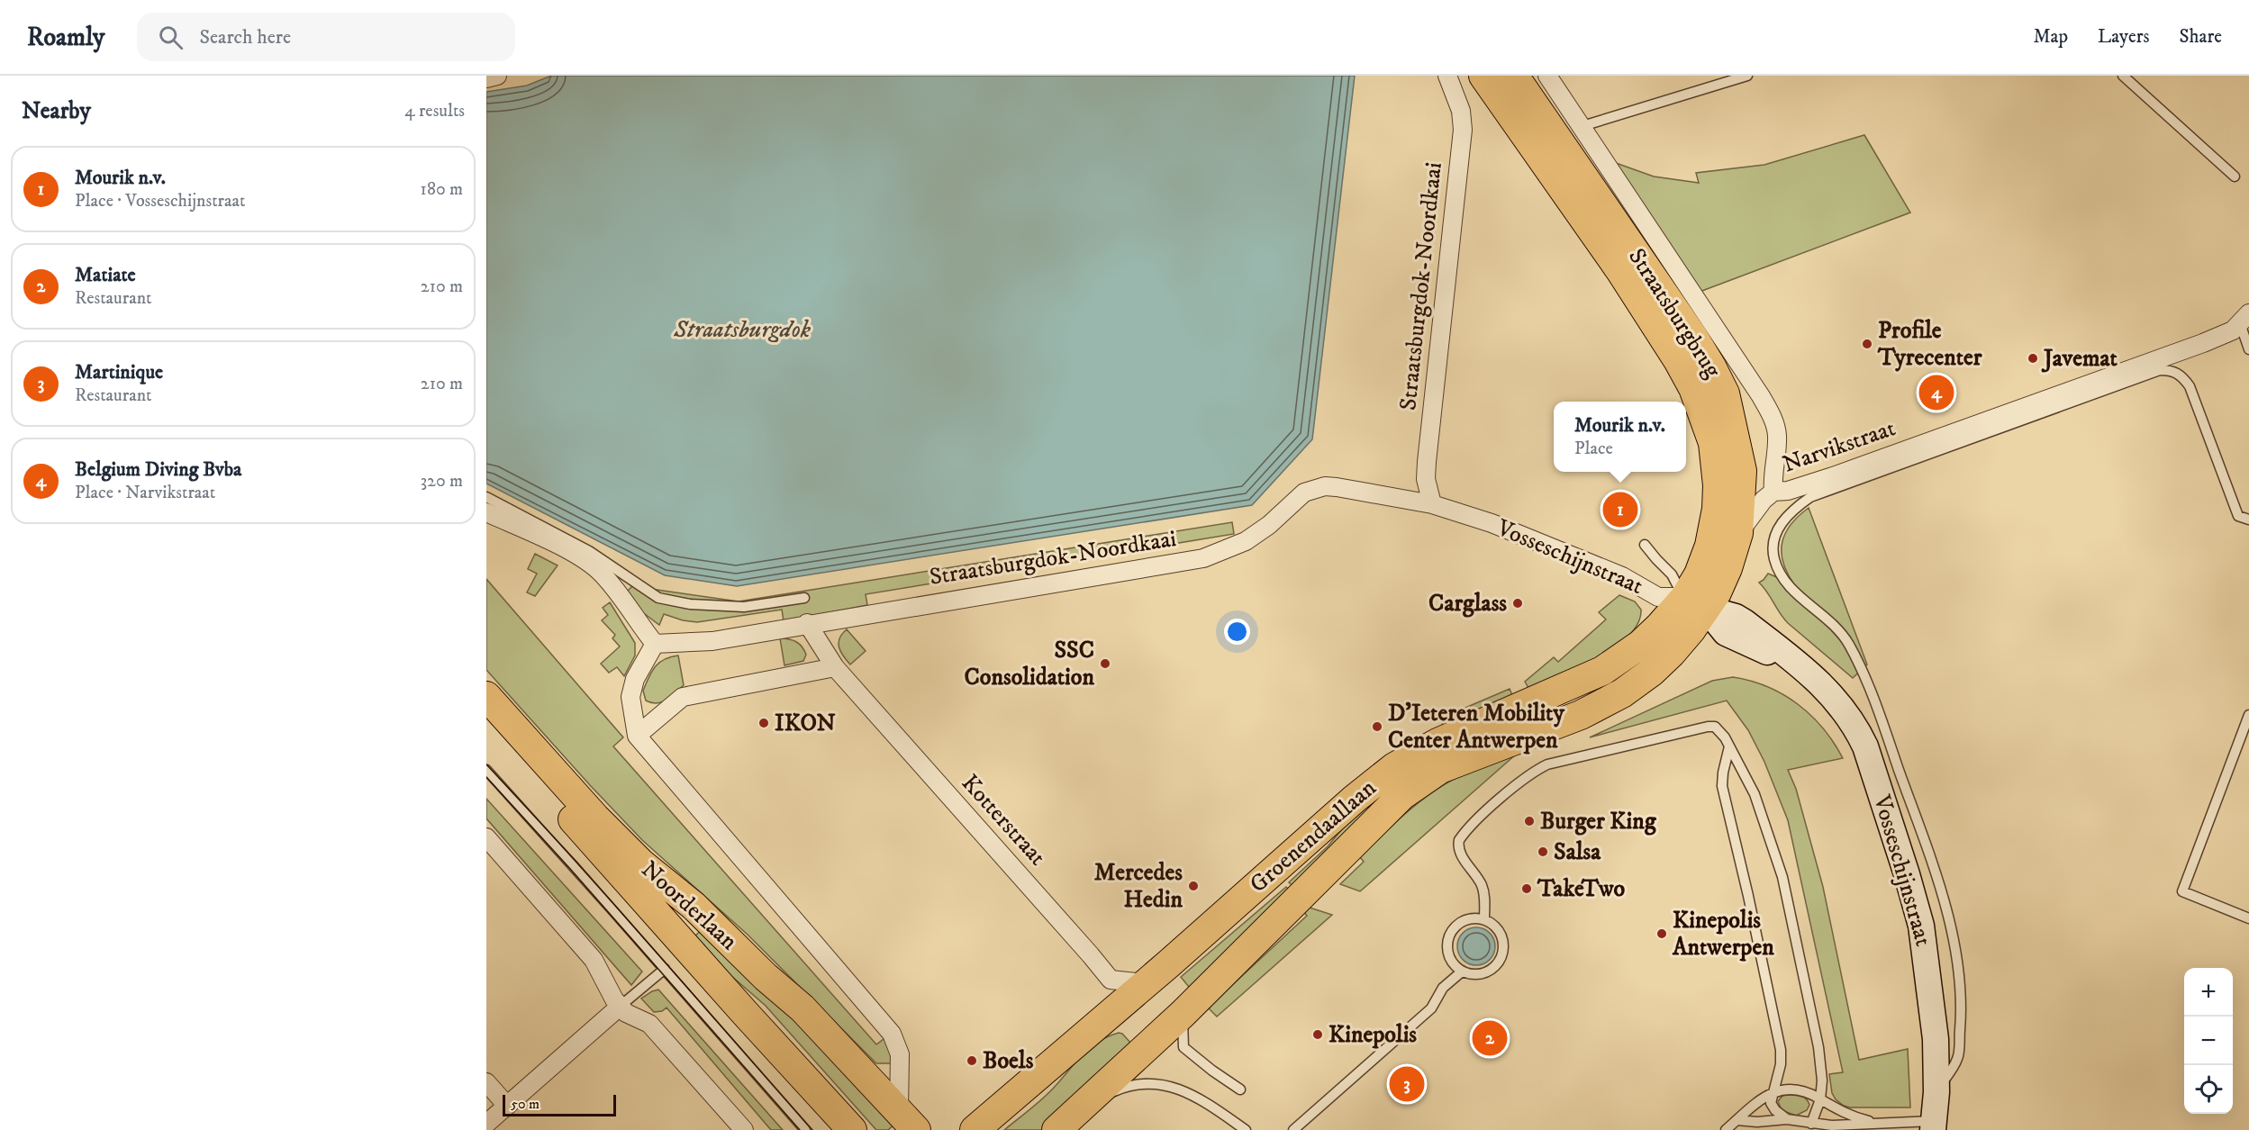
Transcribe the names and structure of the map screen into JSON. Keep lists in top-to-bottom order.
{
  "streets": {
    "main road": ["Straatsburgbrug", "Groenendaallaan", "Noorderlaan"],
    "street": [
      "Straatsburgdok-Noordkaai",
      "Narvikstraat",
      "Vosseschijnstraat",
      "Kotterstraat"
    ]
  },
  "crossings": [
    ["Straatsburgdok-Noordkaai", "Vosseschijnstraat"],
    ["Straatsburgbrug", "Vosseschijnstraat"],
    ["Straatsburgbrug", "Groenendaallaan"],
    ["Narvikstraat", "Vosseschijnstraat"],
    ["Vosseschijnstraat", "Groenendaallaan"],
    ["Kotterstraat", "Groenendaallaan"]
  ],
  "water": ["Straatsburgdok"],
  "places": [
    "Profile Tyrecenter",
    "Javemat",
    "Carglass",
    "SSC Consolidation",
    "IKON",
    "D’Ieteren Mobility Center Antwerpen",
    "Burger King",
    "Salsa",
    "Mercedes Hedin",
    "TakeTwo",
    "Kinepolis Antwerpen",
    "Kinepolis",
    "Boels"
  ],
  "scale_bar": "50 m",
  "page": {
    "header": "Roamly",
    "search": "Search here",
    "nav": ["Map", "Layers", "Share"],
    "heading": ["Nearby", "4 results"],
    "list": [
      {
        "mark": "1",
        "name": "Mourik n.v.",
        "note": "Place · Vosseschijnstraat",
        "value": "180 m"
      },
      {
        "mark": "2",
        "name": "Matiate",
        "note": "Restaurant",
        "value": "210 m"
      },
      {
        "mark": "3",
        "name": "Martinique",
        "note": "Restaurant",
        "value": "210 m"
      },
      {
        "mark": "4",
        "name": "Belgium Diving Bvba",
        "note": "Place · Narvikstraat",
        "value": "320 m"
      }
    ],
    "pins": [
      "4",
      "1",
      "2",
      "3"
    ],
    "popup": ["Mourik n.v.", "Place"],
    "map_buttons": ["+", "−"],
    "scale": "50 m"
  }
}
